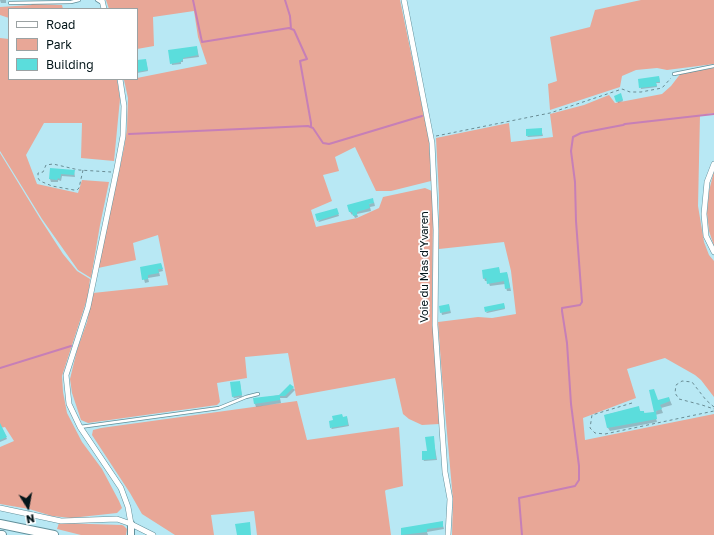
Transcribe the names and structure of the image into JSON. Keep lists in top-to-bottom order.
{
  "streets": {
    "street": ["Voie du Mas d'Yvaren"]
  },
  "legend": ["Road", "Park", "Building"],
  "north": "bottom"
}
